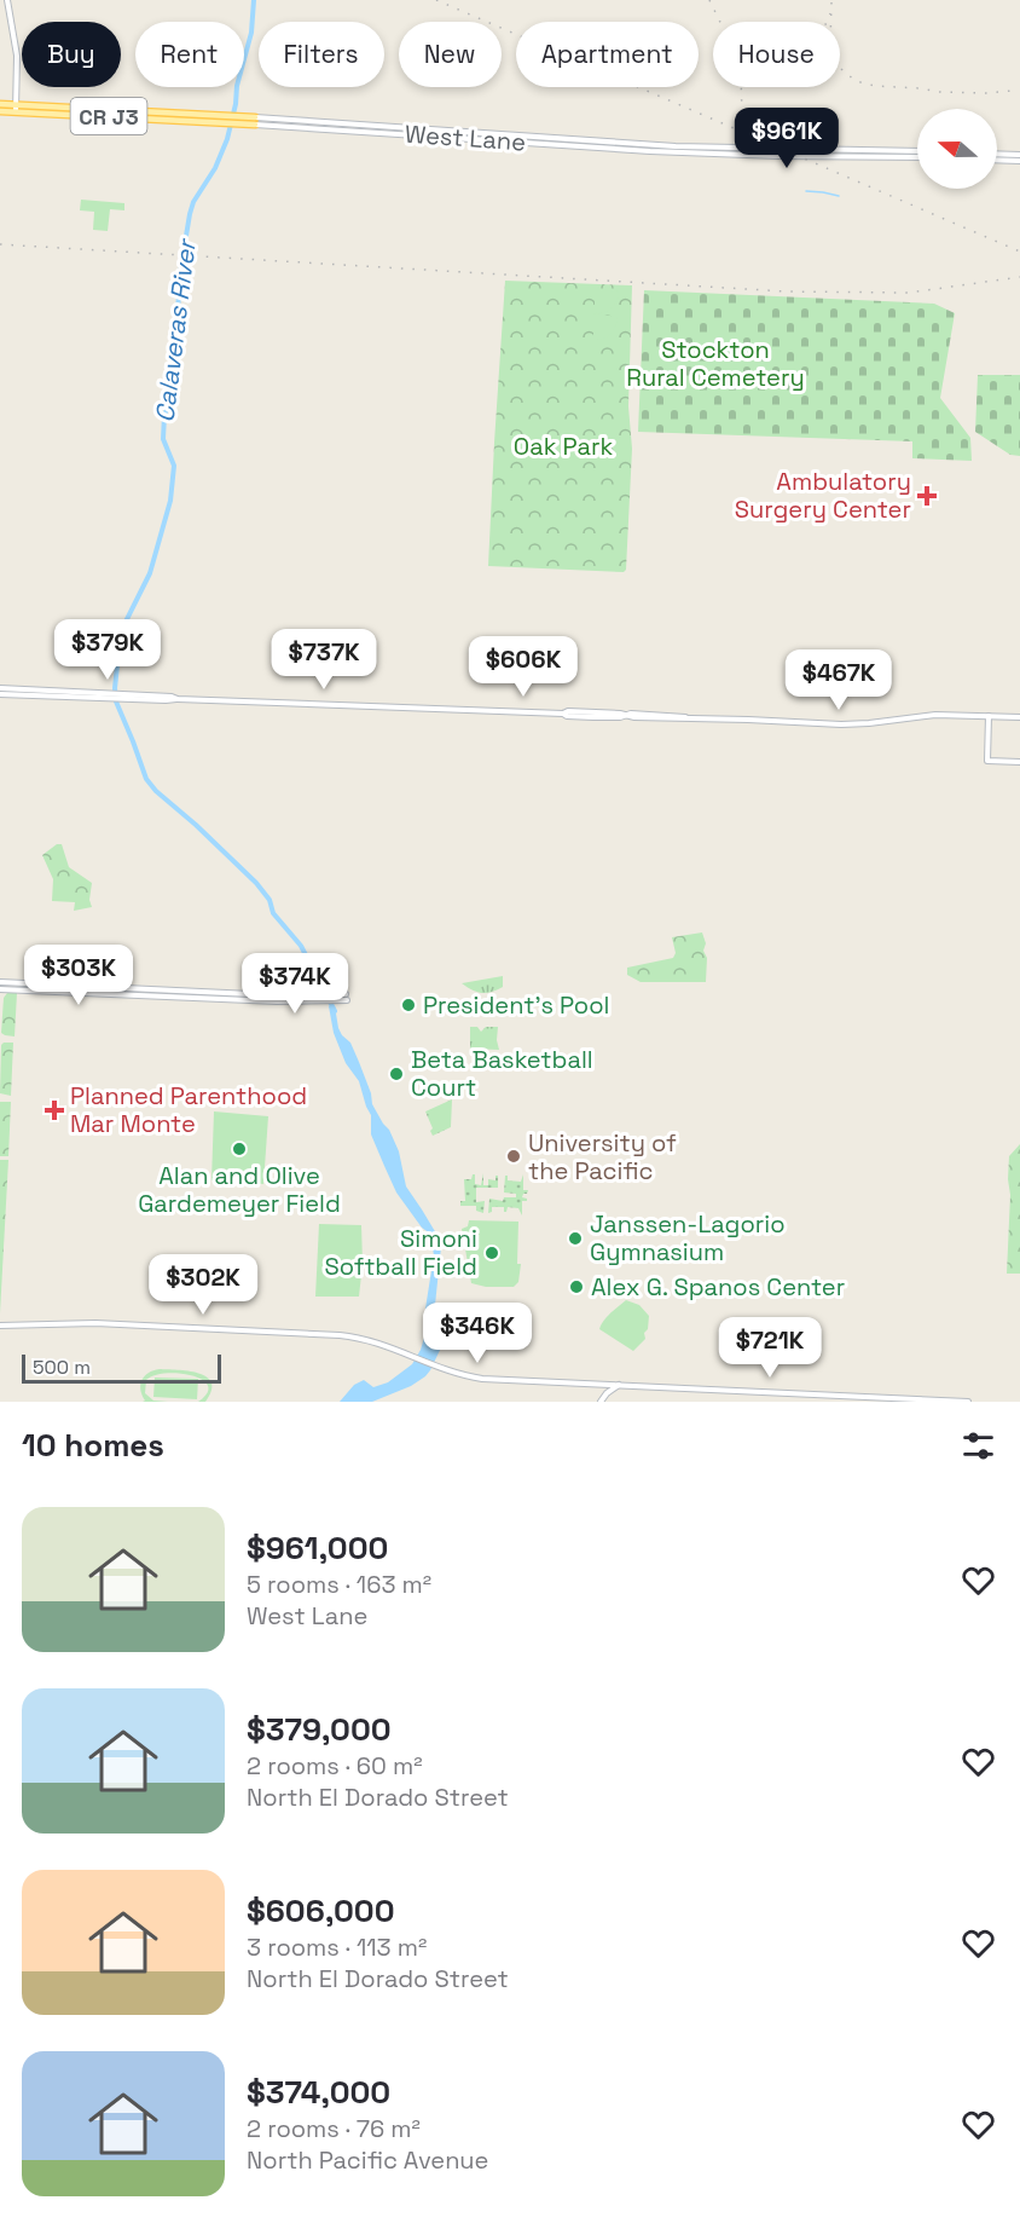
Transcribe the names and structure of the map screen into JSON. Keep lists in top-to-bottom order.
{
  "streets": {
    "main road": ["CR J3", "West Lane"]
  },
  "water": ["Calaveras River"],
  "parks": ["Stockton Rural Cemetery", "Oak Park"],
  "places": {
    "health": ["Ambulatory Surgery Center", "Planned Parenthood Mar Monte"],
    "other": [
      "President's Pool",
      "Beta Basketball Court",
      "Alan and Olive Gardemeyer Field",
      "University of the Pacific",
      "Janssen-Lagorio Gymnasium",
      "Simoni Softball Field",
      "Alex G. Spanos Center"
    ]
  },
  "scale_bar": "500 m",
  "north": "left",
  "page": {
    "chip": [
      "Buy",
      "Rent",
      "Filters",
      "New",
      "Apartment",
      "House"
    ],
    "price": [
      "$961K",
      "$379K",
      "$737K",
      "$606K",
      "$467K",
      "$303K",
      "$374K",
      "$302K",
      "$346K",
      "$721K"
    ],
    "scale": "500 m",
    "heading": "10 homes",
    "list": [
      {
        "name": "$961,000",
        "note": "5 rooms · 163 m² · West Lane"
      },
      {
        "name": "$379,000",
        "note": "2 rooms · 60 m² · North El Dorado Street"
      },
      {
        "name": "$606,000",
        "note": "3 rooms · 113 m² · North El Dorado Street"
      },
      {
        "name": "$374,000",
        "note": "2 rooms · 76 m² · North Pacific Avenue"
      }
    ]
  }
}
